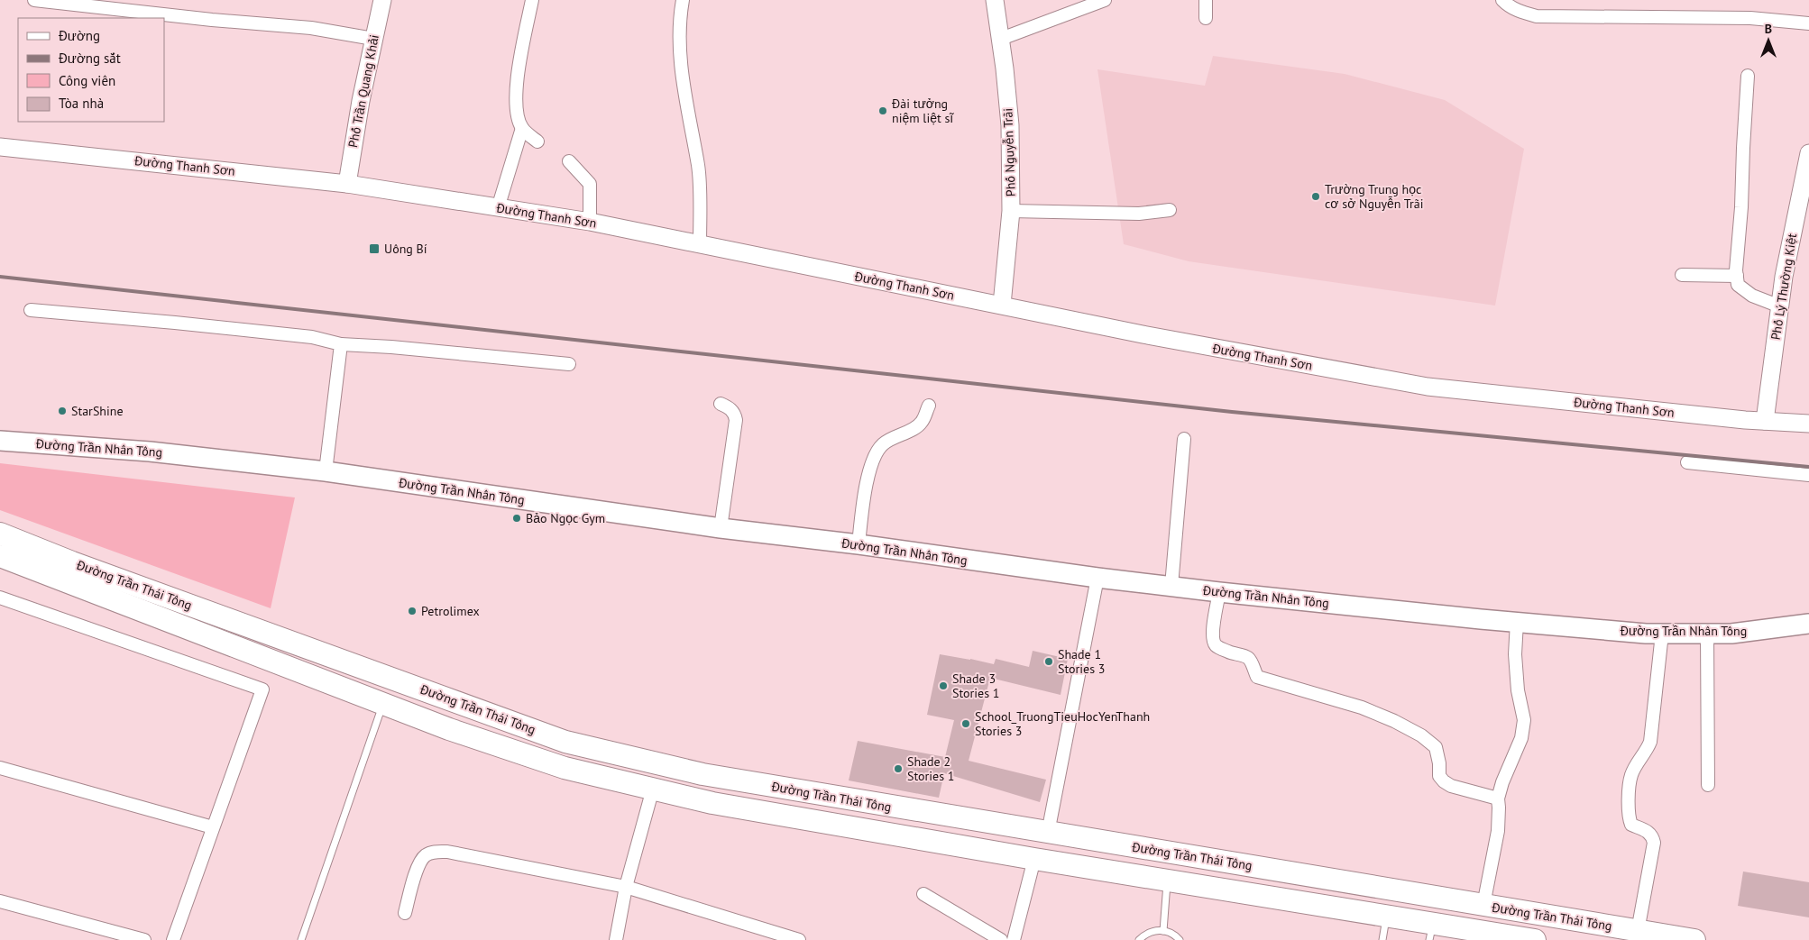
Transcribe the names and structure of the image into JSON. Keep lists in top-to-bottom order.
{
  "streets": {
    "highway": ["Đường Trần Thái Tông"],
    "main road": ["Đường Trần Nhân Tông"],
    "street": [
      "Phố Trần Quang Khải",
      "Phố Nguyễn Trãi",
      "Đường Thanh Sơn",
      "Phố Lý Thường Kiệt"
    ]
  },
  "crossings": [
    ["Phố Trần Quang Khải", "Đường Thanh Sơn"],
    ["Phố Nguyễn Trãi", "Đường Thanh Sơn"],
    ["Đường Thanh Sơn", "Phố Lý Thường Kiệt"]
  ],
  "places": {
    "other": [
      "Đài tưởng niệm liệt sĩ",
      "Trường Trung học cơ sở Nguyễn Trãi",
      "StarShine",
      "Bảo Ngọc Gym",
      "Petrolimex",
      "Shade 1 Stories 3",
      "Shade 3 Stories 1",
      "School_TruongTieuHocYenThanh Stories 3",
      "Shade 2 Stories 1"
    ],
    "transit": ["Uông Bí"]
  },
  "legend": [
    "Đường",
    "Đường sắt",
    "Công viên",
    "Tòa nhà"
  ],
  "north": "top"
}
